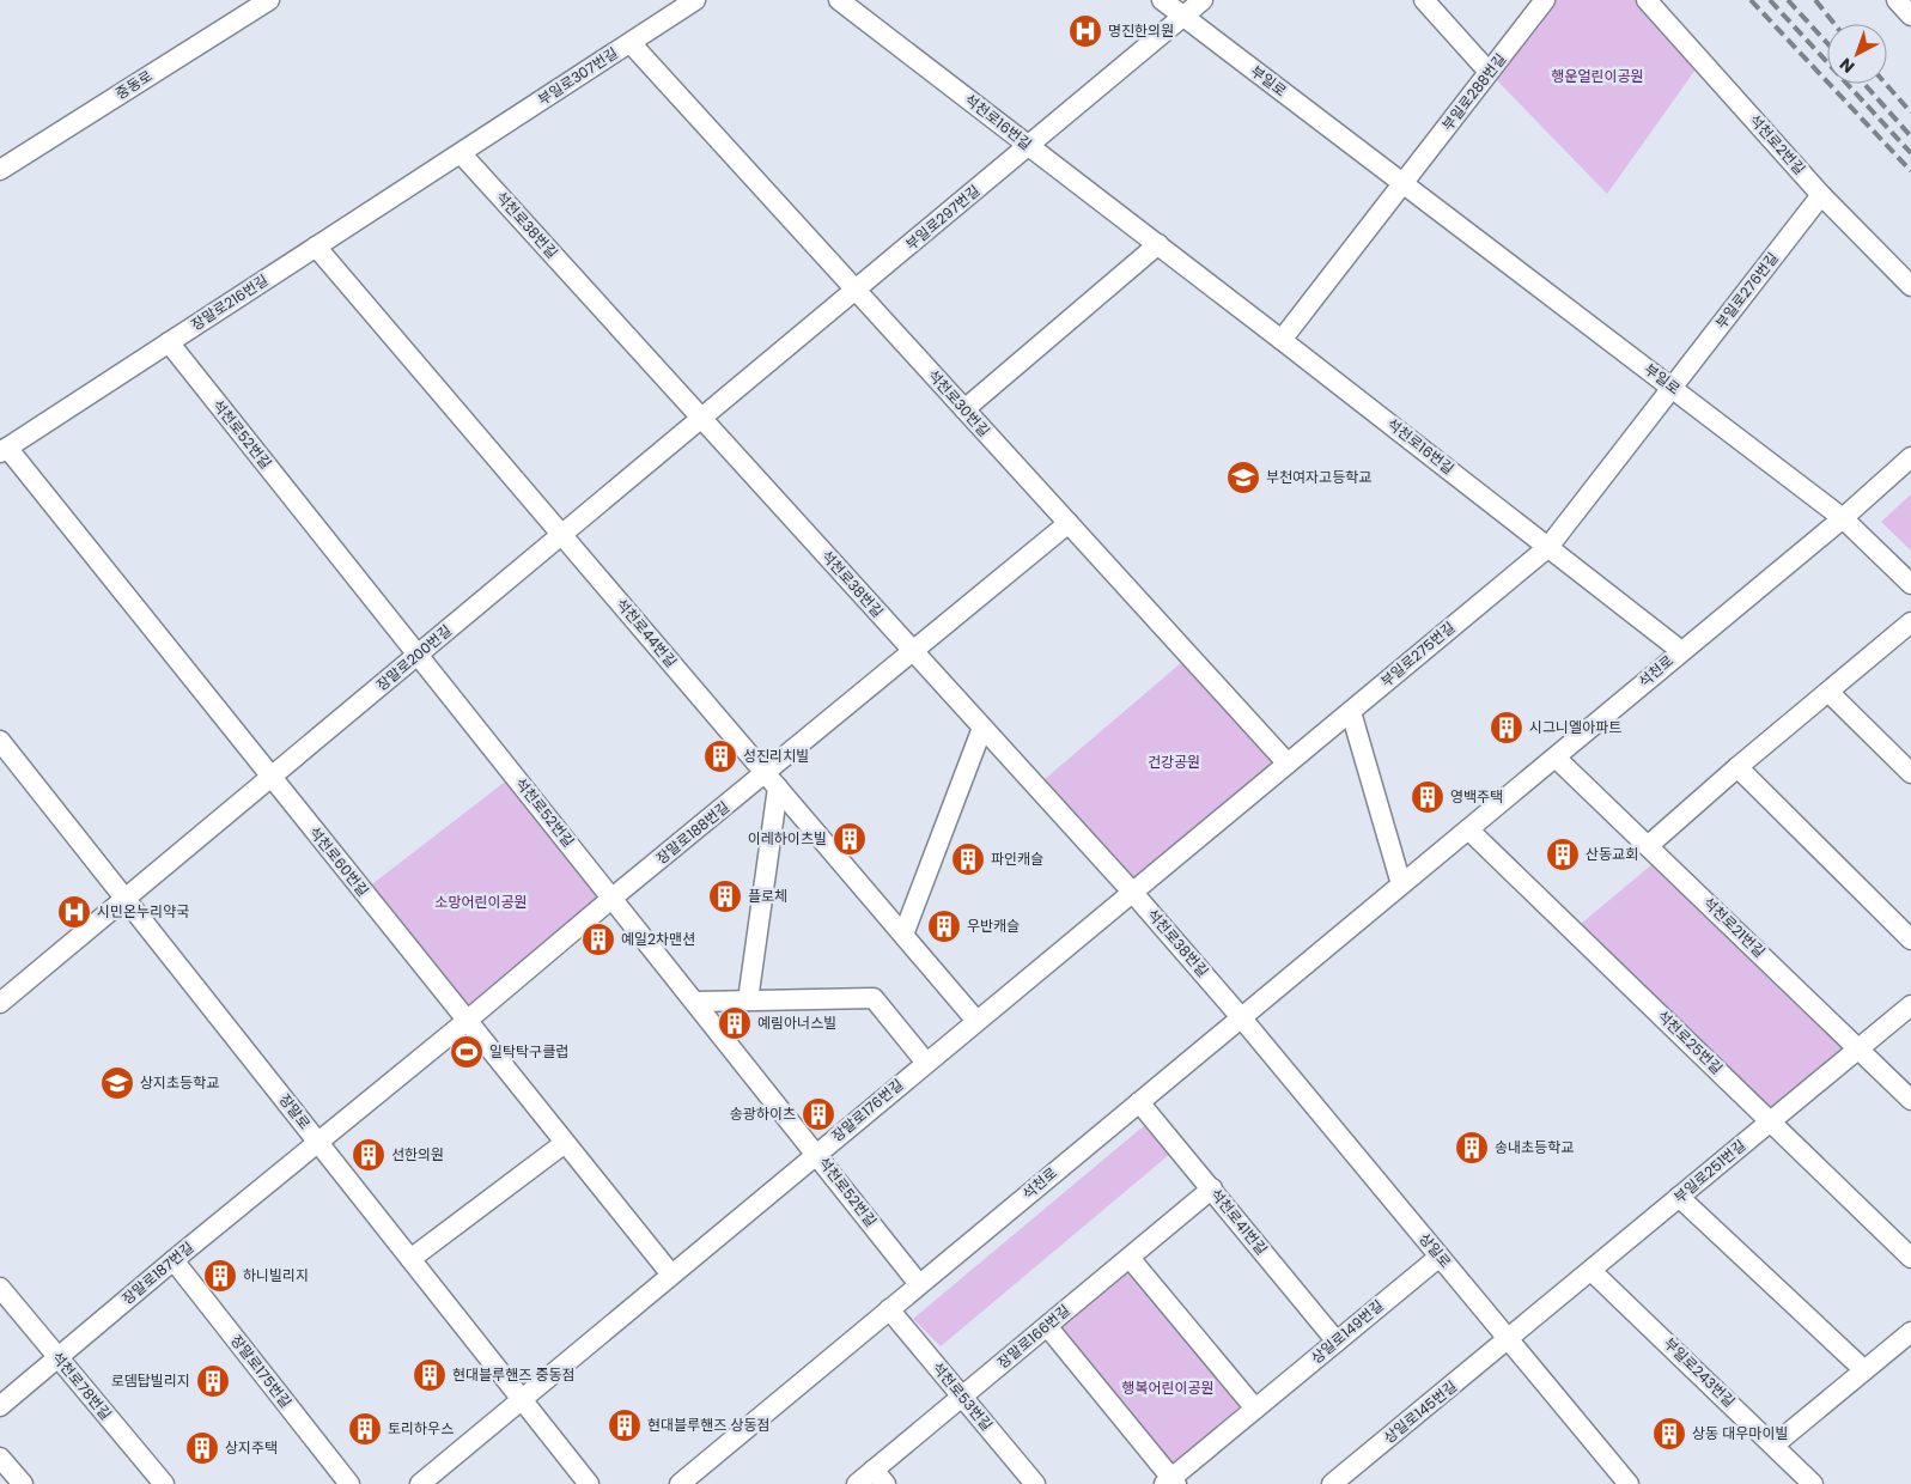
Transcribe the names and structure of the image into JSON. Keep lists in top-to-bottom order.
{
  "streets": {
    "street": [
      "부일로307번길",
      "부일로",
      "중동로",
      "부일로288번길",
      "석천로16번길",
      "석천로2번길",
      "부일로297번길",
      "석천로38번길",
      "부일로276번길",
      "장말로216번길",
      "석천로30번길",
      "석천로52번길",
      "석천로44번길",
      "부일로275번길",
      "장말로200번길",
      "석천로",
      "장말로188번길",
      "석천로60번길",
      "석천로21번길",
      "석천로25번길",
      "장말로176번길",
      "장말로",
      "부일로251번길",
      "석천로41번길",
      "상일로",
      "장말로187번길",
      "상일로149번길",
      "장말로166번길",
      "장말로175번길",
      "부일로243번길",
      "석천로78번길",
      "석천로53번길",
      "상일로145번길"
    ]
  },
  "crossings": [
    ["부일로307번길", "석천로38번길"],
    ["부일로307번길", "장말로216번길"],
    ["부일로307번길", "석천로30번길"],
    ["부일로", "부일로288번길"],
    ["부일로", "부일로297번길"],
    ["부일로", "부일로276번길"],
    ["부일로", "부일로275번길"],
    ["부일로", "석천로"],
    ["석천로16번길", "부일로297번길"],
    ["석천로16번길", "부일로275번길"],
    ["석천로16번길", "석천로"],
    ["석천로2번길", "부일로276번길"],
    ["부일로297번길", "석천로38번길"],
    ["부일로297번길", "석천로30번길"],
    ["부일로297번길", "장말로200번길"],
    ["석천로38번길", "장말로216번길"],
    ["석천로38번길", "부일로275번길"],
    ["석천로38번길", "장말로200번길"],
    ["석천로38번길", "석천로"],
    ["석천로38번길", "장말로188번길"],
    ["석천로38번길", "장말로176번길"],
    ["석천로38번길", "상일로"],
    ["부일로276번길", "부일로275번길"],
    ["장말로216번길", "석천로52번길"],
    ["장말로216번길", "석천로44번길"],
    ["장말로216번길", "석천로60번길"],
    ["석천로30번길", "부일로275번길"],
    ["석천로30번길", "장말로188번길"],
    ["석천로52번길", "장말로200번길"],
    ["석천로52번길", "석천로"],
    ["석천로52번길", "장말로188번길"],
    ["석천로52번길", "장말로176번길"],
    ["석천로44번길", "장말로200번길"],
    ["석천로44번길", "장말로188번길"],
    ["석천로44번길", "장말로176번길"],
    ["부일로275번길", "장말로176번길"],
    ["장말로200번길", "석천로60번길"],
    ["장말로200번길", "장말로"],
    ["석천로", "석천로21번길"],
    ["석천로", "석천로25번길"],
    ["석천로", "석천로41번길"],
    ["석천로", "상일로"],
    ["석천로", "석천로53번길"],
    ["장말로188번길", "석천로60번길"],
    ["장말로188번길", "장말로"],
    ["장말로188번길", "장말로187번길"],
    ["석천로60번길", "장말로176번길"],
    ["석천로21번길", "부일로251번길"],
    ["석천로25번길", "부일로251번길"],
    ["장말로176번길", "장말로"],
    ["장말로", "장말로187번길"],
    ["부일로251번길", "상일로"],
    ["부일로251번길", "부일로243번길"],
    ["부일로251번길", "상일로145번길"],
    ["석천로41번길", "상일로149번길"],
    ["석천로41번길", "장말로166번길"],
    ["상일로", "상일로149번길"],
    ["상일로", "상일로145번길"],
    ["장말로187번길", "장말로175번길"],
    ["장말로187번길", "석천로78번길"],
    ["상일로149번길", "장말로166번길"],
    ["장말로166번길", "석천로53번길"]
  ],
  "parks": [
    "행운얼린이공원",
    "건강공원",
    "소망어린이공원",
    "행복어린이공원"
  ],
  "places": {
    "hospital": ["명진한의원", "시민온누리약국"],
    "school or university": ["부천여자고등학교", "상지초등학교"],
    "building": [
      "시그니엘아파트",
      "성진리치빌",
      "영백주택",
      "이레하이츠빌",
      "산동교회",
      "파인캐슬",
      "플로체",
      "우반캐슬",
      "예일2차맨션",
      "예림아너스빌",
      "송광하이츠",
      "송내초등학교",
      "선한의원",
      "하니빌리지",
      "현대블루핸즈 중동점",
      "로뎀탑빌리지",
      "현대블루핸즈 상동점",
      "토리하우스",
      "상동 대우마이빌",
      "상지주택"
    ],
    "sports": ["일탁탁구클럽"]
  },
  "north": "bottom left"
}
